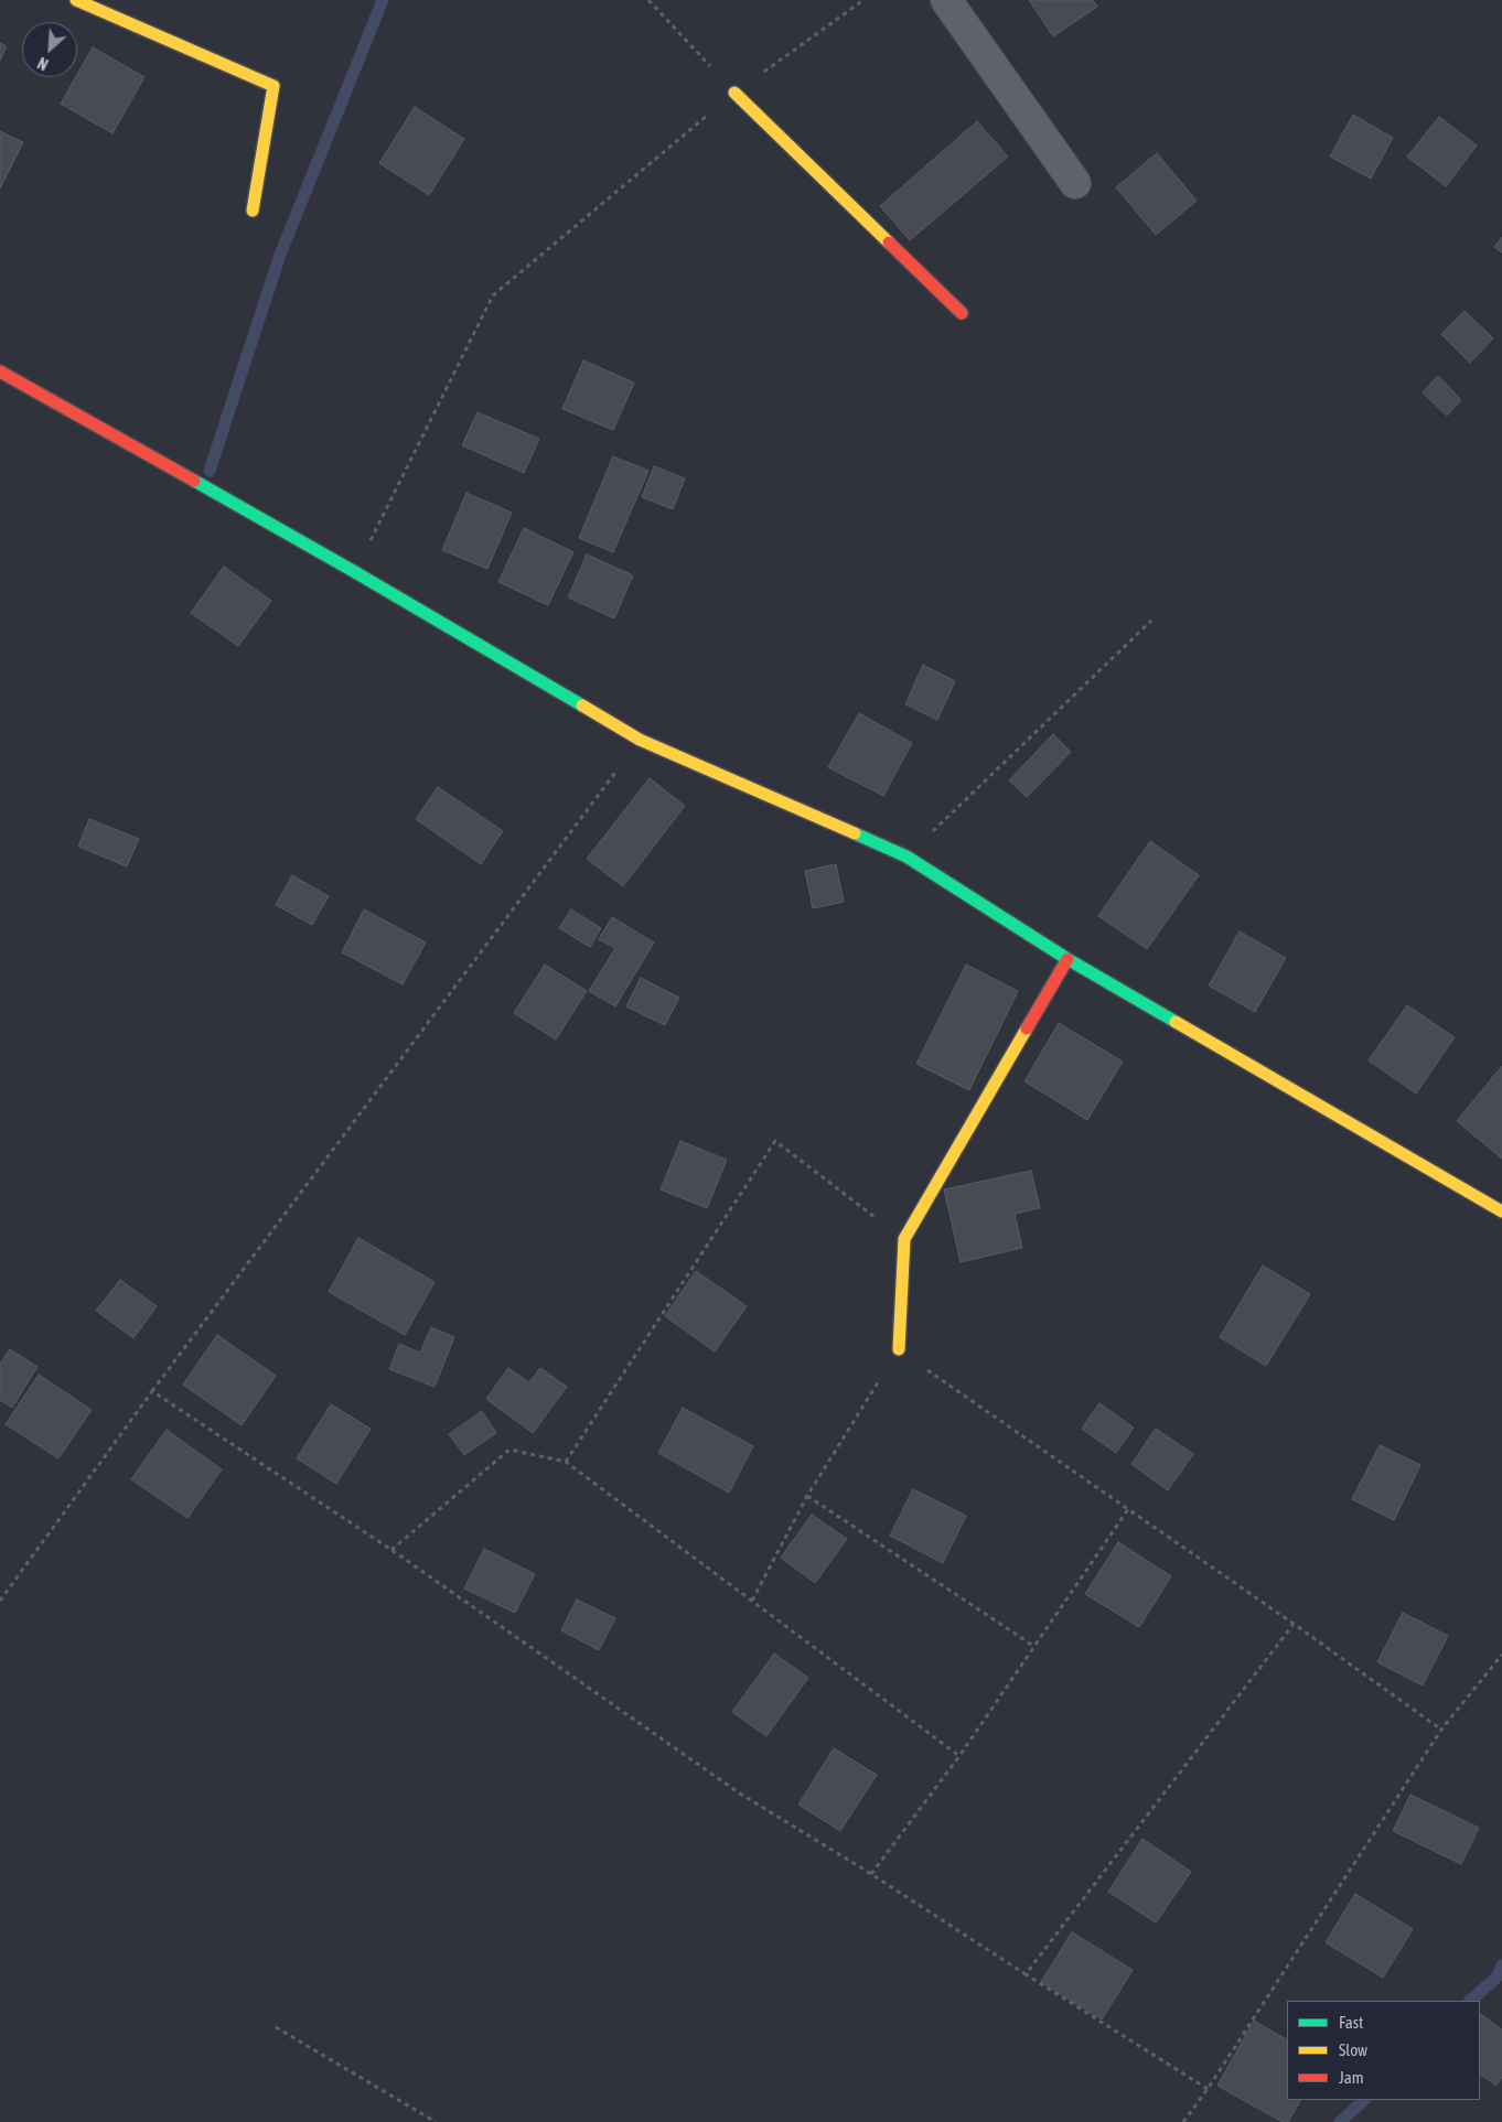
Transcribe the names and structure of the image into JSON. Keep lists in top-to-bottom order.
{
  "legend": ["Fast", "Slow", "Jam"],
  "north": "bottom left"
}
